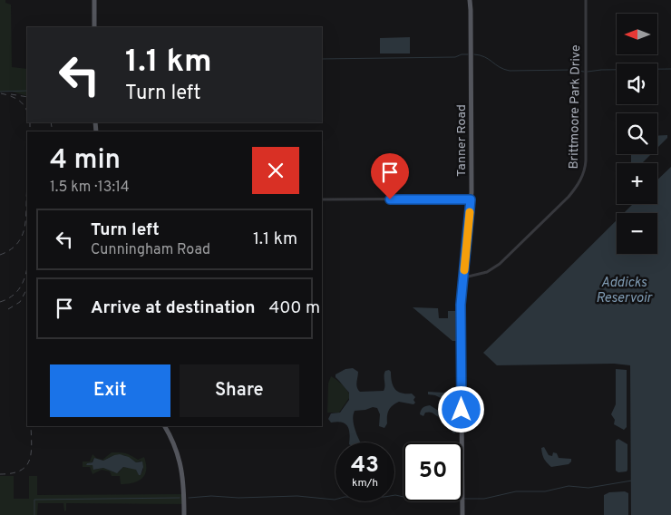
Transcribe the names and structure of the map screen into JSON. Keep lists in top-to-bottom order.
{
  "streets": {
    "main road": ["Tanner Road"],
    "street": ["Brittmoore Park Drive"]
  },
  "crossings": [
    ["Brittmoore Park Drive", "Tanner Road"]
  ],
  "water": ["Addicks Reservoir"],
  "north": "left",
  "page": {
    "map_buttons": ["+", "−"],
    "turn": ["1.1 km", "Turn left"],
    "heading": ["4 min", "1.5 km · 13:14"],
    "list": [
      {
        "name": "Turn left",
        "note": "Cunningham Road",
        "value": "1.1 km"
      },
      {
        "name": "Arrive at destination",
        "value": "400 m"
      }
    ],
    "buttons": ["Exit", "Share"],
    "speed": "43 km/h",
    "limit": "50"
  }
}
